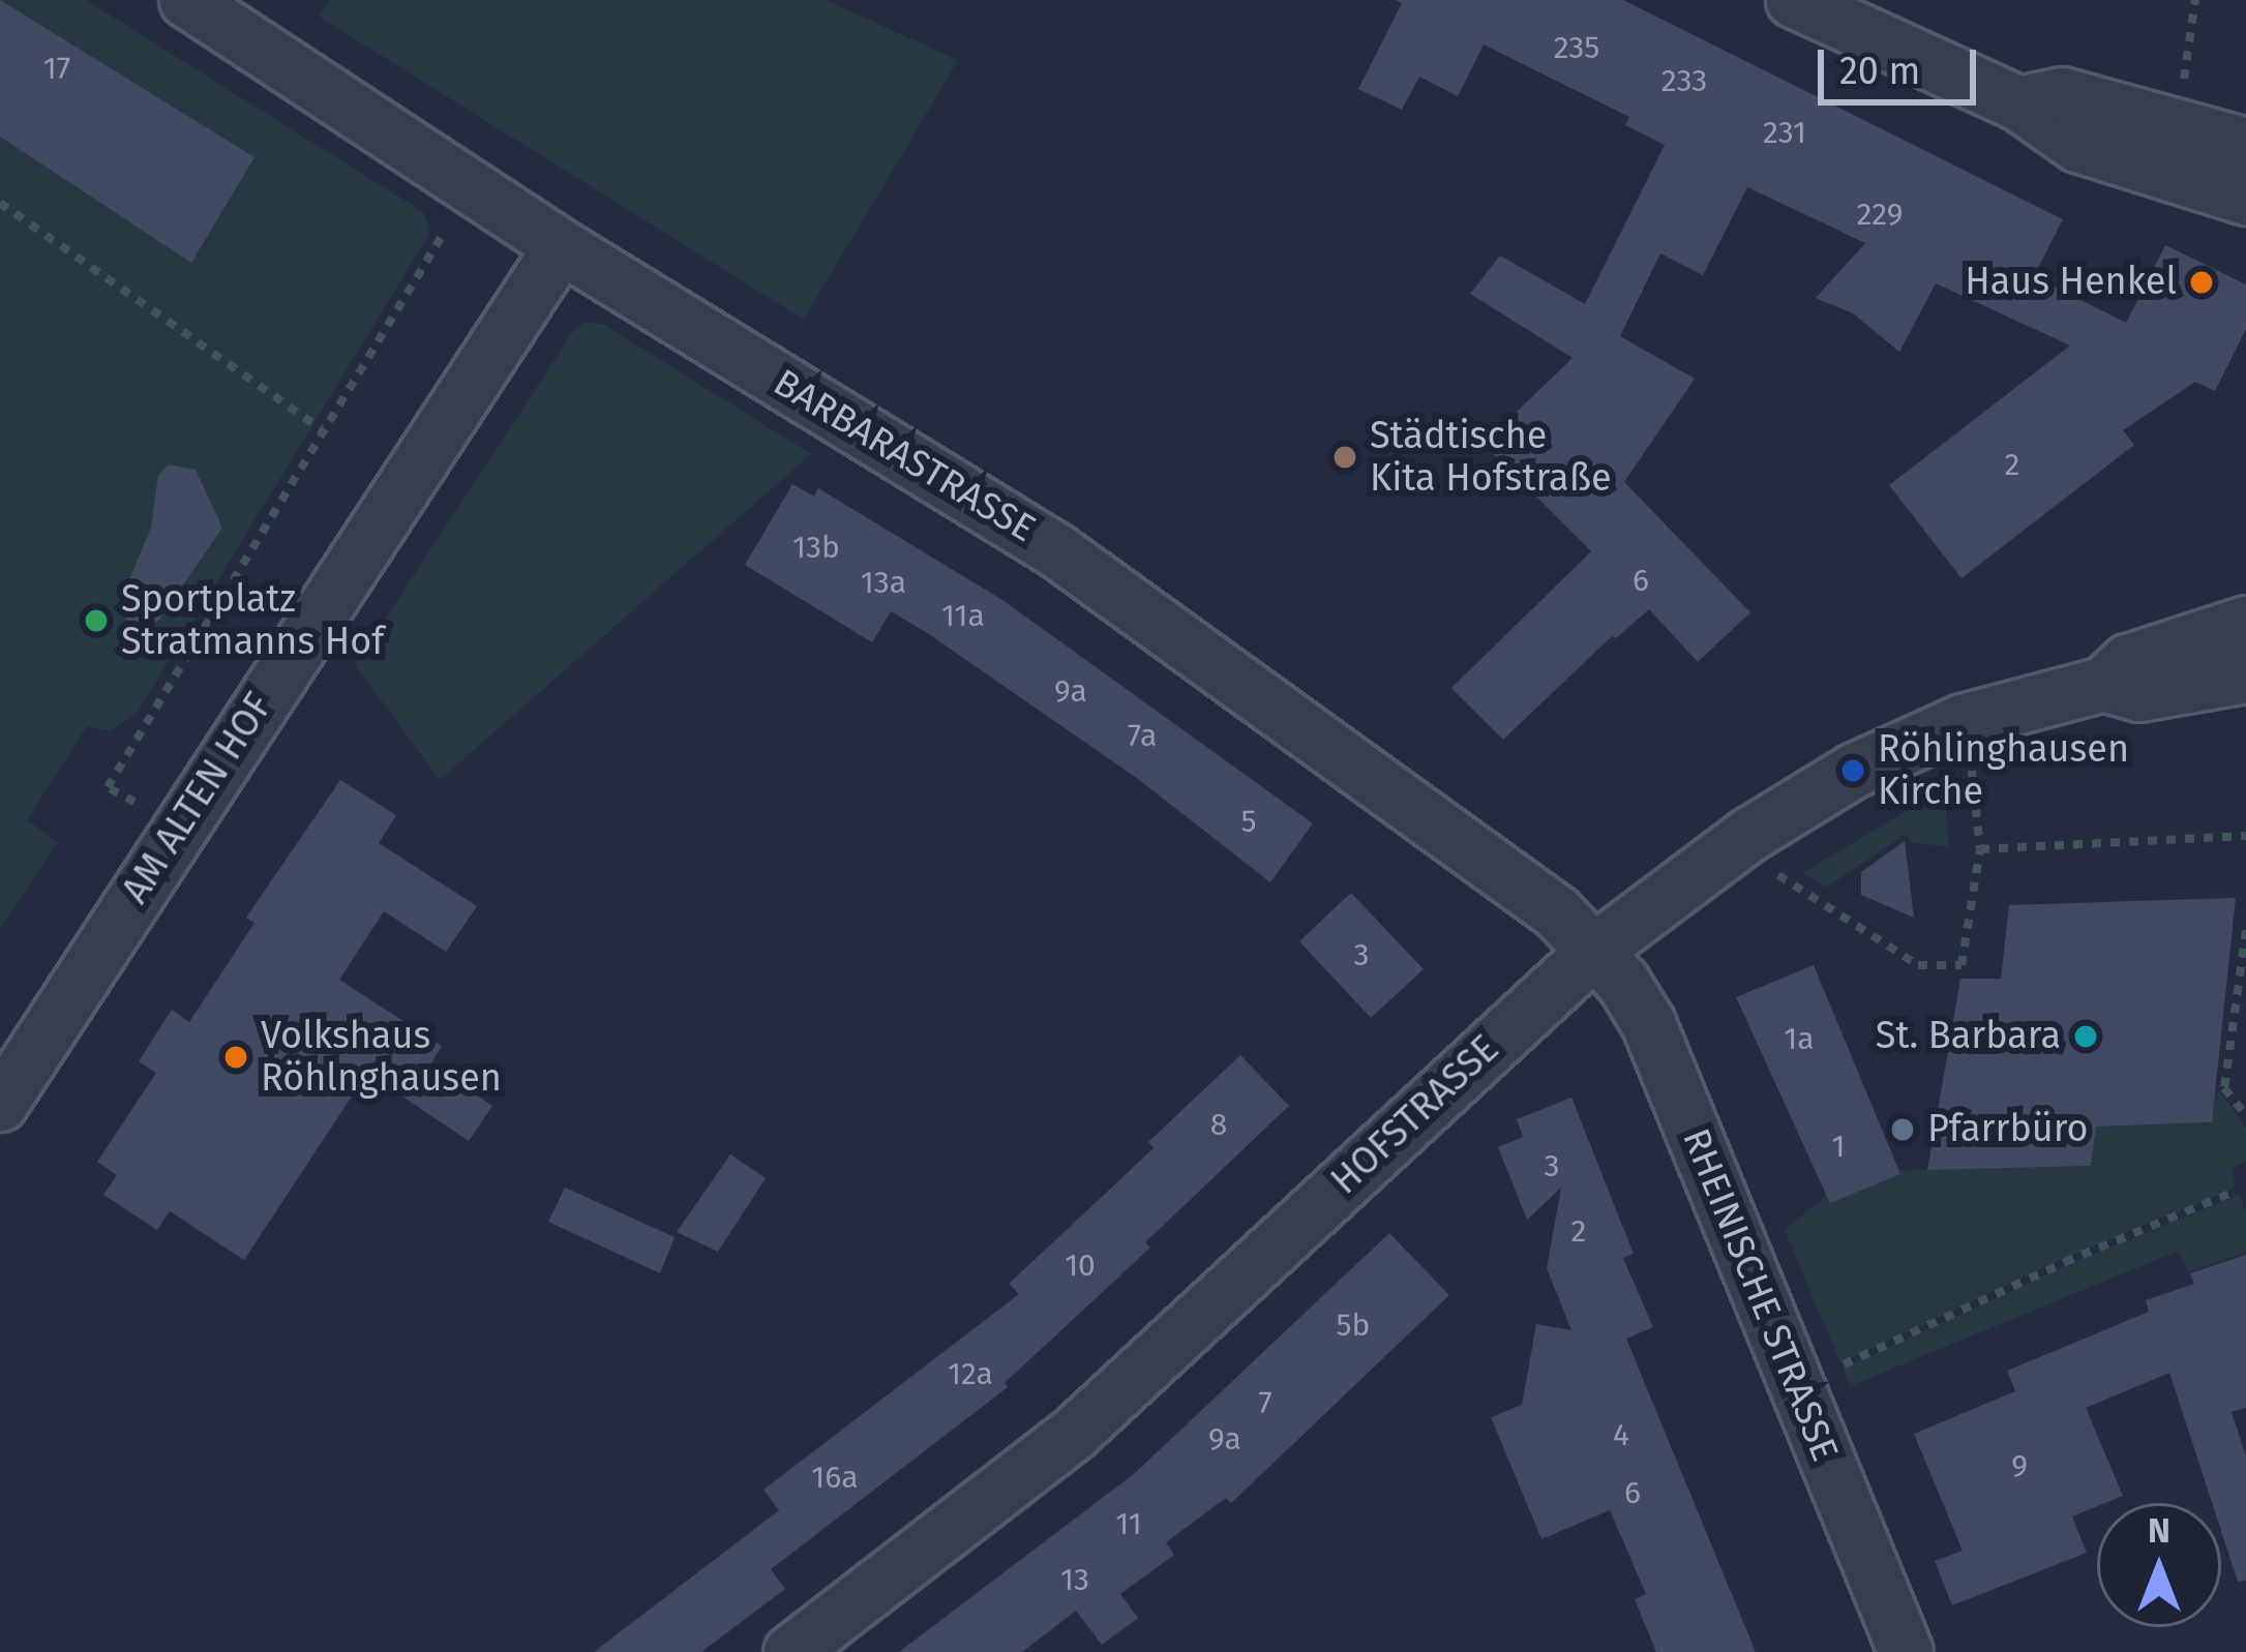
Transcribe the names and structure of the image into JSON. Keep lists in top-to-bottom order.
{
  "streets": {
    "street": [
      "BARBARASTRASSE",
      "AM ALTEN HOF",
      "HOFSTRASSE",
      "RHEINISCHE STRASSE"
    ]
  },
  "crossings": [
    ["BARBARASTRASSE", "AM ALTEN HOF"],
    ["BARBARASTRASSE", "HOFSTRASSE"],
    ["BARBARASTRASSE", "RHEINISCHE STRASSE"],
    ["HOFSTRASSE", "RHEINISCHE STRASSE"]
  ],
  "places": [
    "Haus Henkel",
    "Städtische Kita Hofstraße",
    "Sportplatz Stratmanns Hof",
    "Röhlinghausen Kirche",
    "St. Barbara",
    "Volkshaus Röhlnghausen",
    "Pfarrbüro"
  ],
  "house_numbers": [
    "235",
    "17",
    "233",
    "231",
    "229",
    "2",
    "13b",
    "6",
    "13a",
    "11a",
    "9a",
    "7a",
    "5",
    "3",
    "1a",
    "8",
    "1",
    "3",
    "2",
    "10",
    "5b",
    "12a",
    "7",
    "4",
    "9a",
    "9",
    "16a",
    "6",
    "11",
    "13"
  ],
  "scale_bar": "20 m",
  "north": "top"
}
